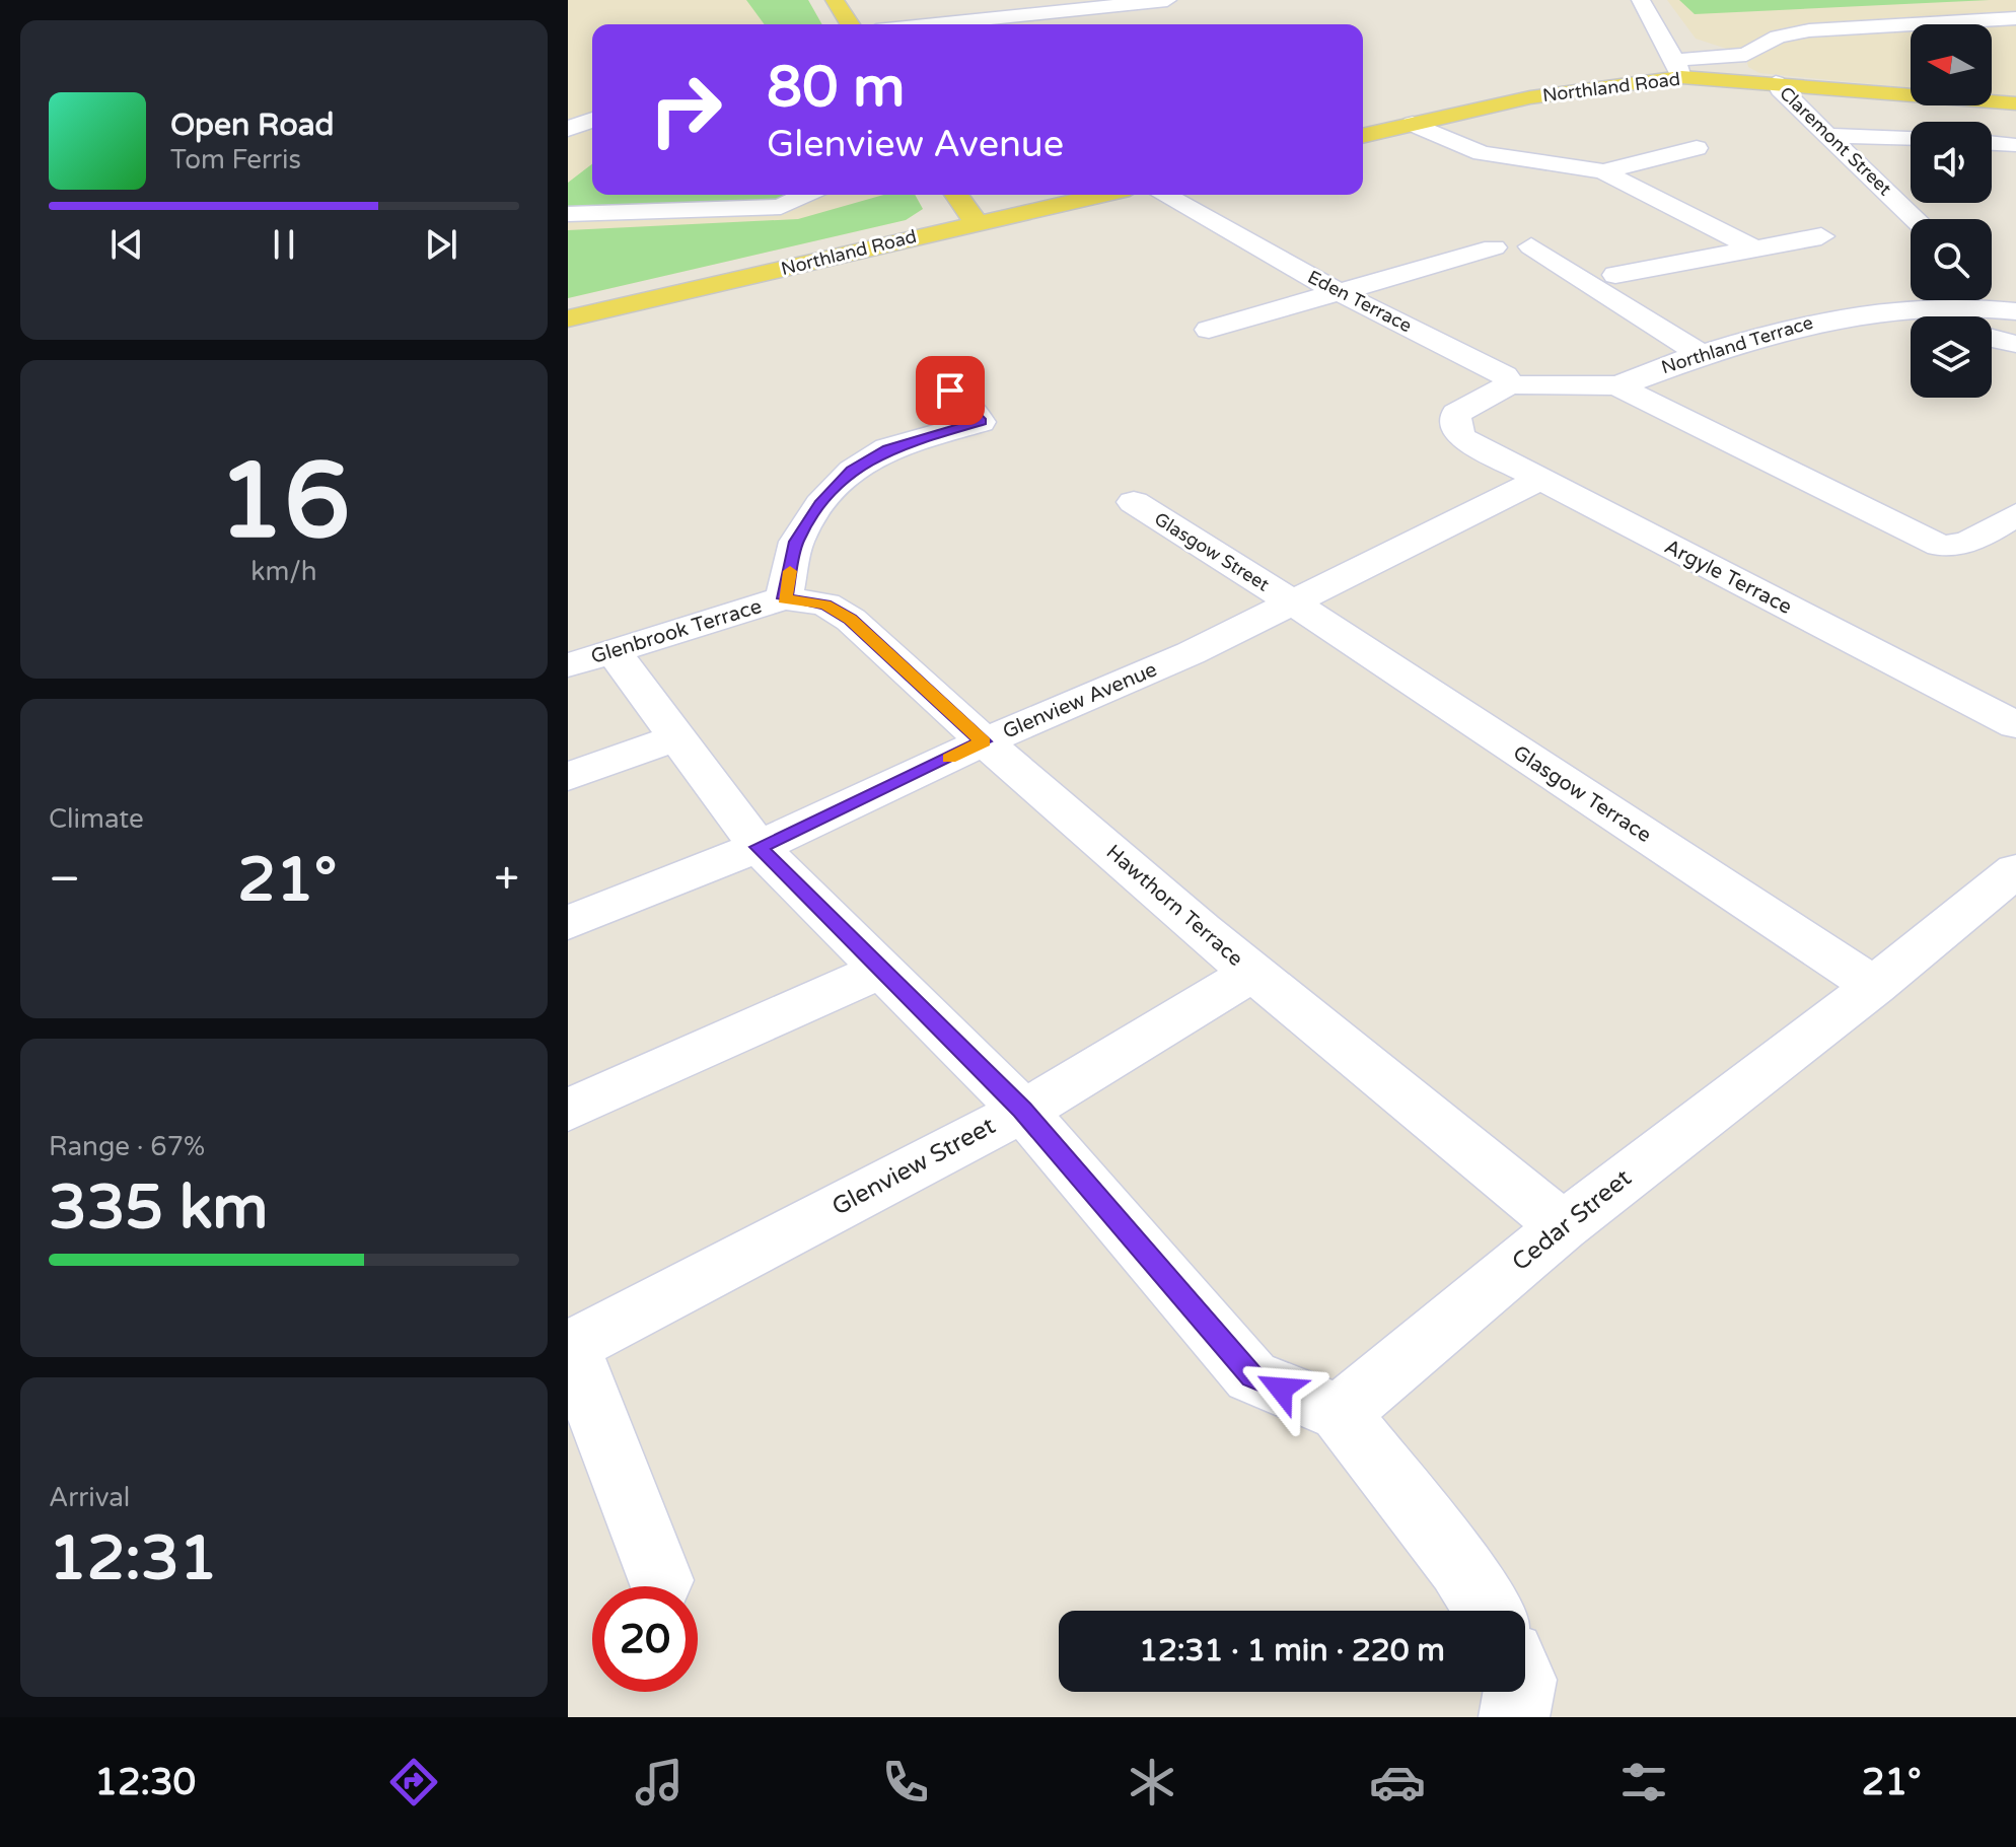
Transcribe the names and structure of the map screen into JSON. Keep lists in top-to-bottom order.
{
  "streets": {
    "main road": ["Northland Road"],
    "street": [
      "Claremont Street",
      "Eden Terrace",
      "Northland Terrace",
      "Glasgow Street",
      "Argyle Terrace",
      "Glenbrook Terrace",
      "Glenview Avenue",
      "Glasgow Terrace",
      "Hawthorn Terrace",
      "Glenview Street",
      "Cedar Street"
    ]
  },
  "crossings": [
    ["Northland Road", "Claremont Street"],
    ["Eden Terrace", "Northland Terrace"],
    ["Eden Terrace", "Argyle Terrace"],
    ["Northland Terrace", "Argyle Terrace"],
    ["Glasgow Street", "Glenview Avenue"],
    ["Glasgow Street", "Glasgow Terrace"],
    ["Argyle Terrace", "Glenview Avenue"],
    ["Glenbrook Terrace", "Hawthorn Terrace"],
    ["Glenview Avenue", "Glasgow Terrace"],
    ["Glenview Avenue", "Hawthorn Terrace"],
    ["Glasgow Terrace", "Cedar Street"],
    ["Hawthorn Terrace", "Glenview Street"],
    ["Hawthorn Terrace", "Cedar Street"]
  ],
  "north": "left",
  "page": {
    "turn": ["80 m", "Glenview Avenue"],
    "song": ["Open Road", "Tom Ferris"],
    "tile": [
      ["16", "km/h"],
      "Climate",
      ["Range · 67%", "335 km"],
      ["Arrival", "12:31"]
    ],
    "heat": ["−", "21°", "+"],
    "limit": "20",
    "trip": "12:31 · 1 min · 220 m",
    "tabs": ["12:30", "21°"]
  }
}
